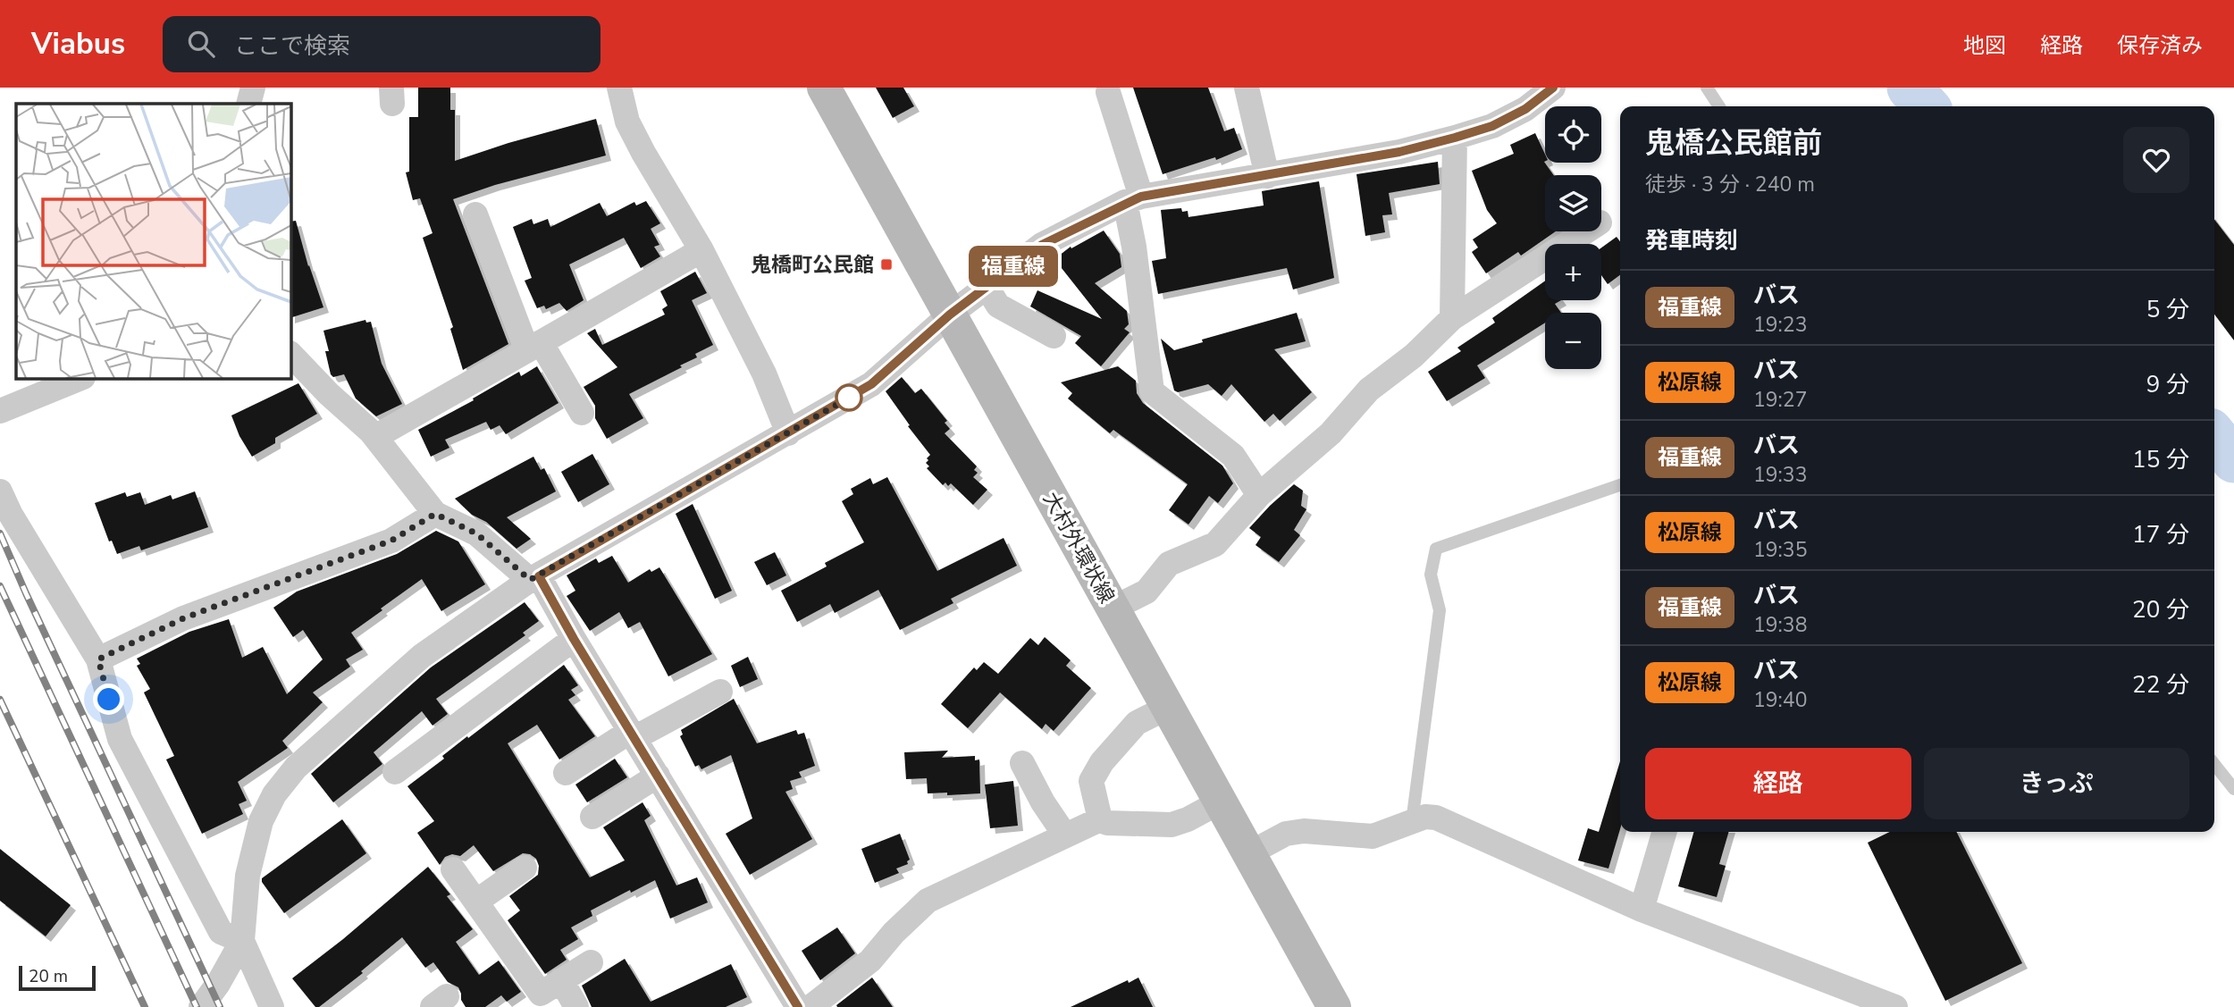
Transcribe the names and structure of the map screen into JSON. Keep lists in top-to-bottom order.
{
  "streets": {
    "main road": ["大村外環状線"]
  },
  "places": {
    "transit": ["鬼橋町公民館"]
  },
  "lines": ["bus line 福重線"],
  "scale_bar": "20 m",
  "page": {
    "header": "Viabus",
    "search": "ここで検索",
    "nav": ["地図", "経路", "保存済み"],
    "on_map": "福重線",
    "map_buttons": ["+", "−"],
    "heading": [
      ["鬼橋公民館前", "徒歩 · 3 分 · 240 m"],
      "発車時刻"
    ],
    "list": [
      {
        "mark": "福重線",
        "name": "バス",
        "note": "19:23",
        "value": "5 分"
      },
      {
        "mark": "松原線",
        "name": "バス",
        "note": "19:27",
        "value": "9 分"
      },
      {
        "mark": "福重線",
        "name": "バス",
        "note": "19:33",
        "value": "15 分"
      },
      {
        "mark": "松原線",
        "name": "バス",
        "note": "19:35",
        "value": "17 分"
      },
      {
        "mark": "福重線",
        "name": "バス",
        "note": "19:38",
        "value": "20 分"
      },
      {
        "mark": "松原線",
        "name": "バス",
        "note": "19:40",
        "value": "22 分"
      }
    ],
    "buttons": ["経路", "きっぷ"],
    "scale": "20 m"
  }
}
